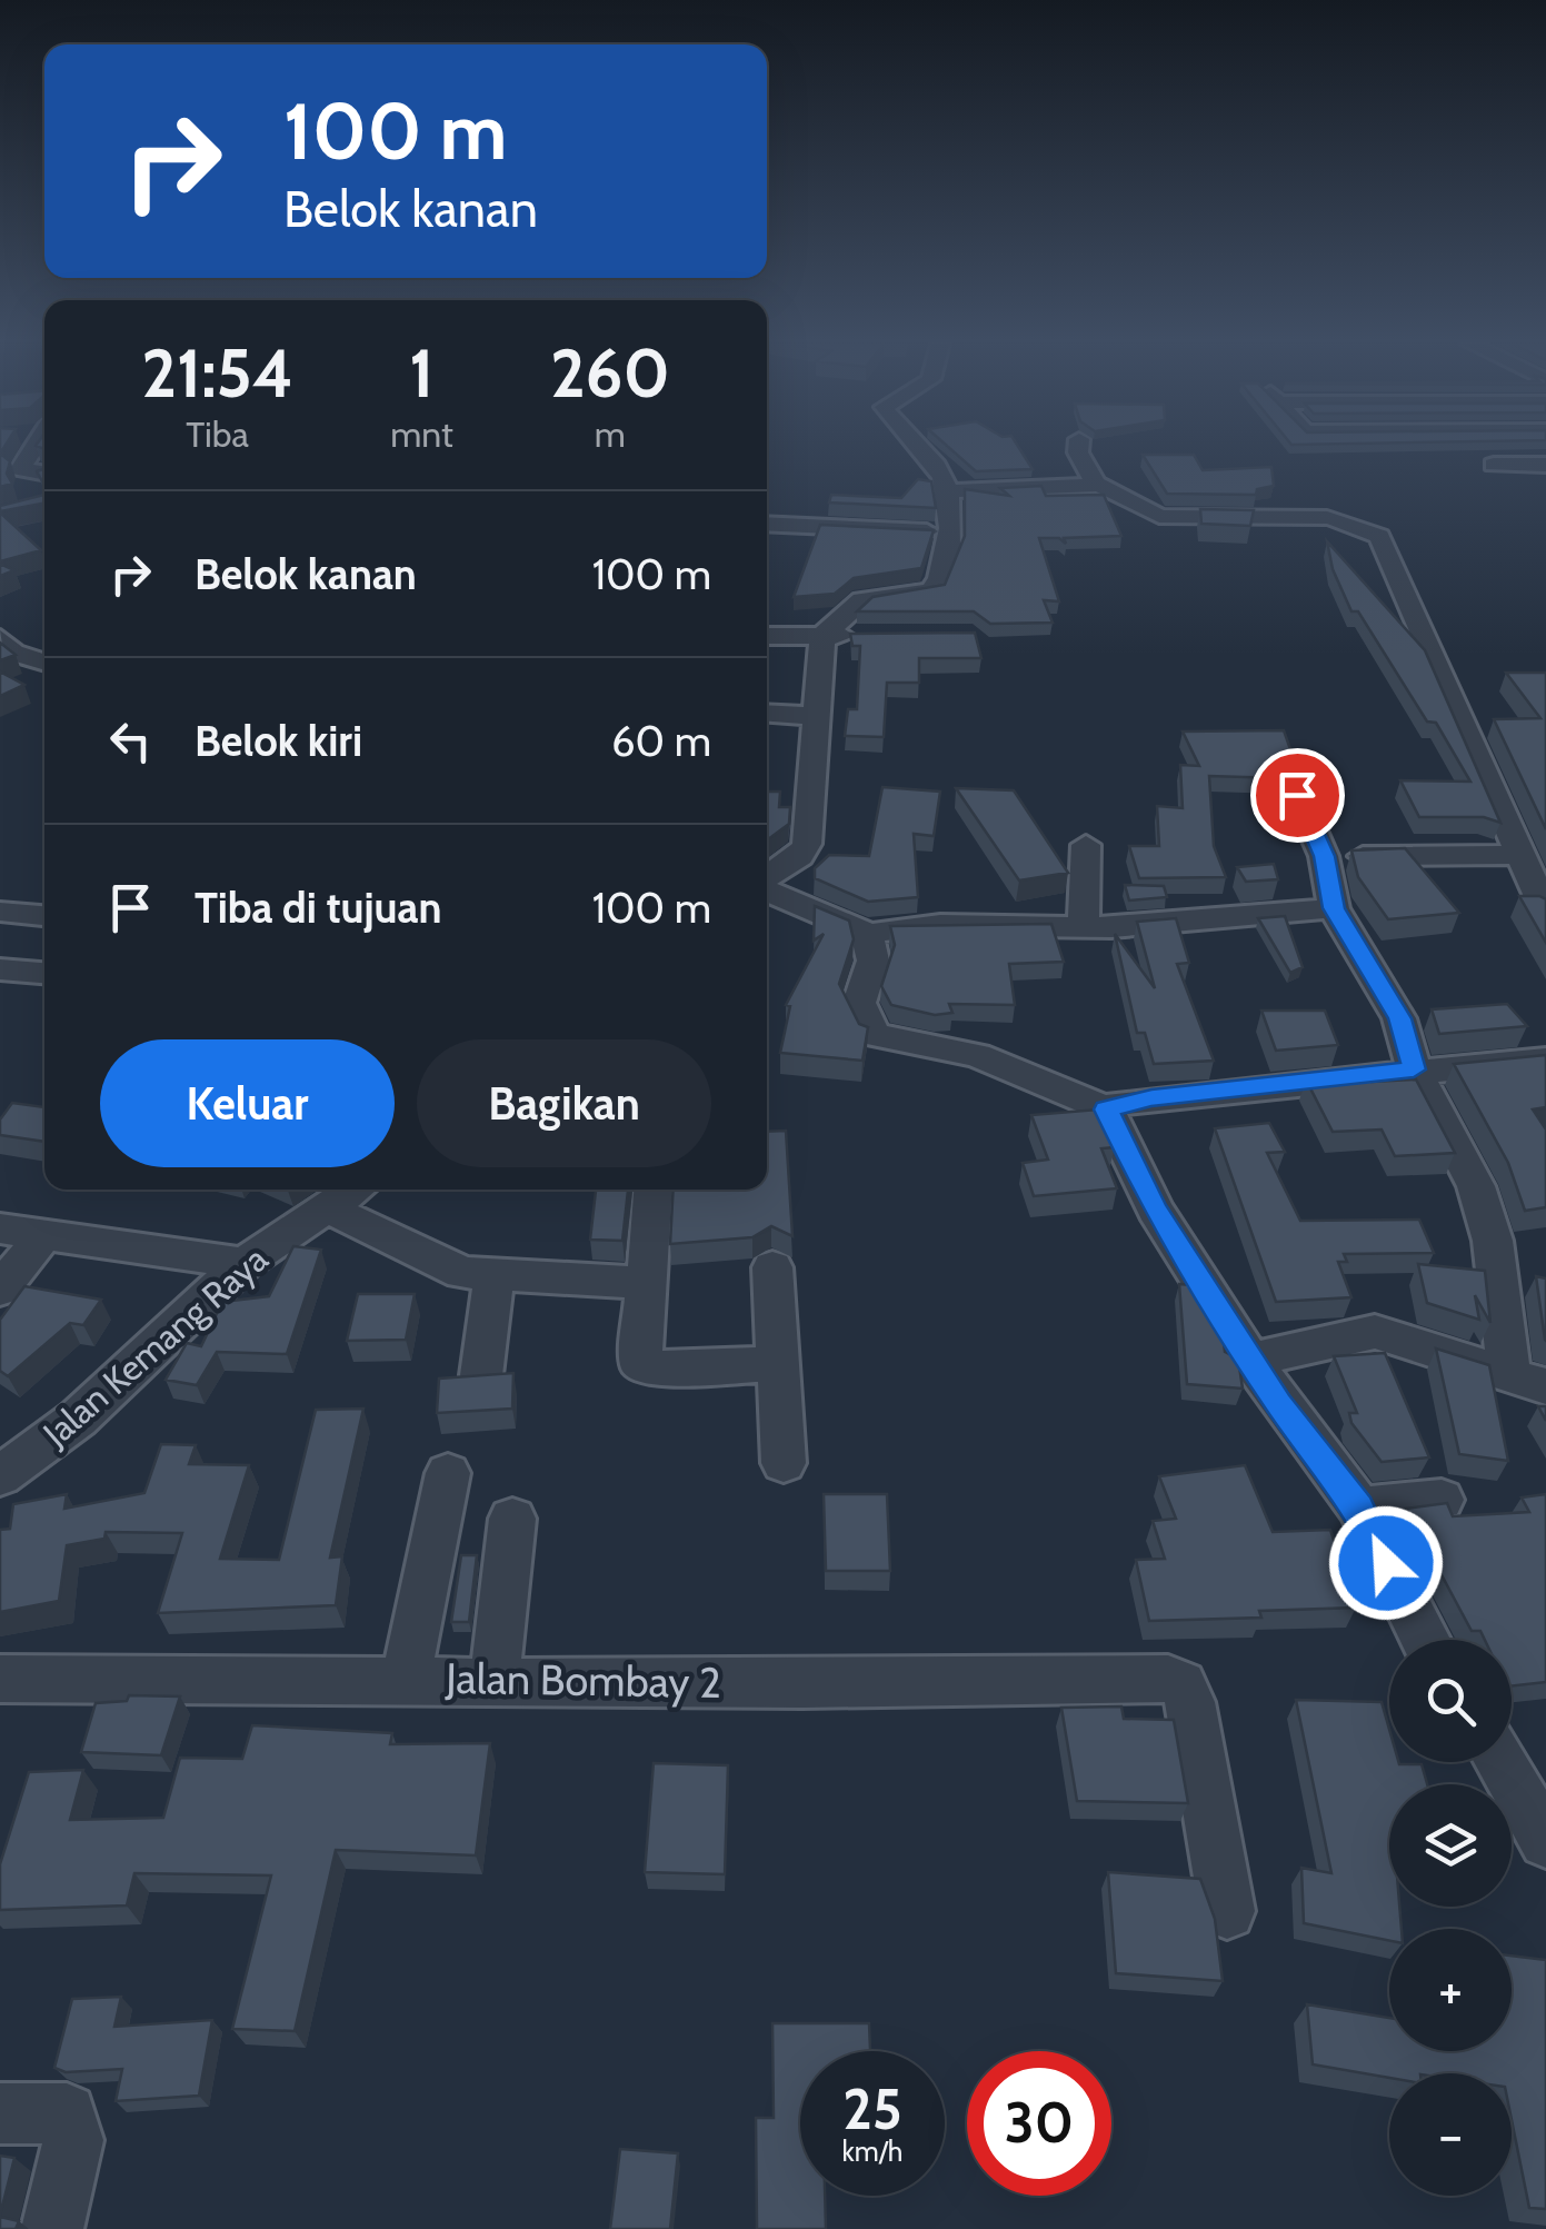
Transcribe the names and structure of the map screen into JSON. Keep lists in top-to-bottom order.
{
  "streets": {
    "street": ["Jalan Kemang Raya", "Jalan Bombay 2"]
  },
  "page": {
    "turn": ["100 m", "Belok kanan"],
    "eta": [
      "21:54",
      "Tiba",
      "1",
      "mnt",
      "260",
      "m"
    ],
    "list": [
      {
        "name": "Belok kanan",
        "value": "100 m"
      },
      {
        "name": "Belok kiri",
        "value": "60 m"
      },
      {
        "name": "Tiba di tujuan",
        "value": "100 m"
      }
    ],
    "buttons": ["Keluar", "Bagikan"],
    "map_buttons": ["+", "−"],
    "speed": "25 km/h",
    "limit": "30"
  }
}
